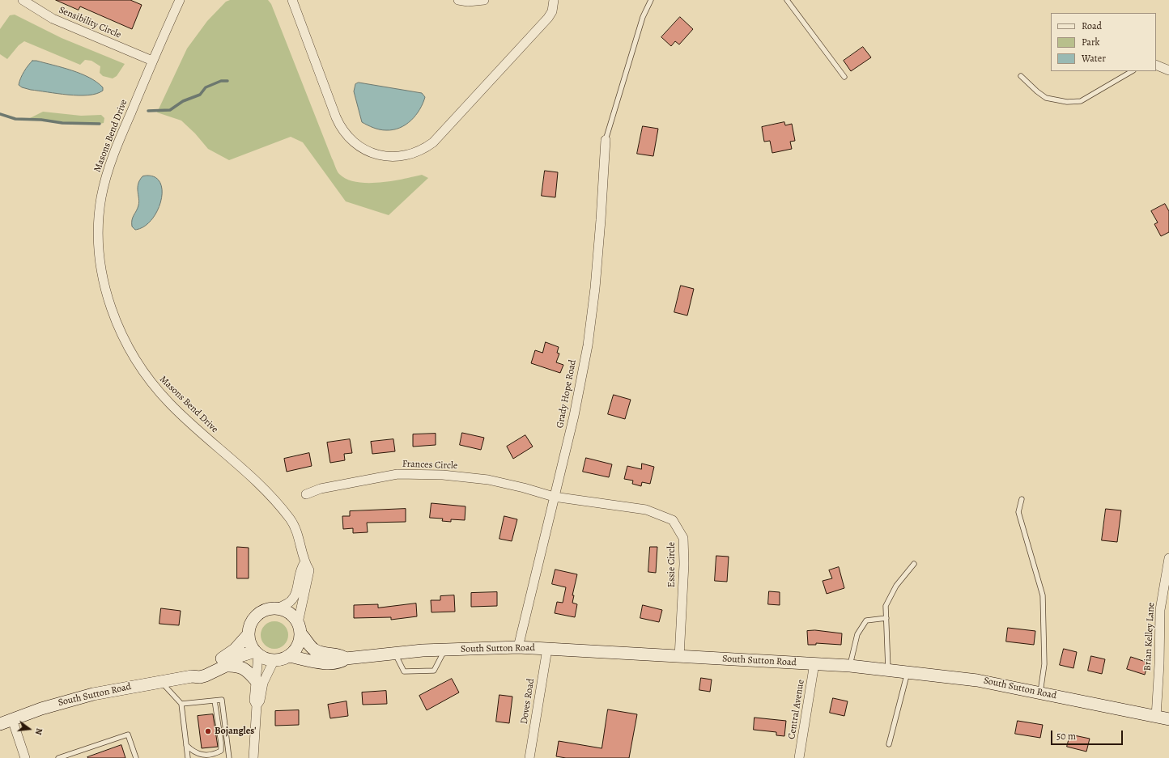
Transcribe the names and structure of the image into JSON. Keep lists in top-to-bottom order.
{
  "streets": {
    "main road": ["South Sutton Road"],
    "street": [
      "Sensibility Circle",
      "Masons Bend Drive",
      "Grady Hope Road",
      "Frances Circle",
      "Essie Circle",
      "Brian Kelley Lane",
      "Doves Road",
      "Central Avenue"
    ]
  },
  "crossings": [
    ["Sensibility Circle", "Masons Bend Drive"],
    ["Masons Bend Drive", "South Sutton Road"],
    ["Grady Hope Road", "Frances Circle"],
    ["Grady Hope Road", "Essie Circle"],
    ["Grady Hope Road", "South Sutton Road"],
    ["Frances Circle", "Essie Circle"],
    ["Essie Circle", "South Sutton Road"],
    ["Brian Kelley Lane", "South Sutton Road"],
    ["South Sutton Road", "Doves Road"],
    ["South Sutton Road", "Central Avenue"]
  ],
  "places": ["Bojangles'"],
  "legend": ["Road", "Park", "Water"],
  "scale_bar": "50 m",
  "north": "right"
}
